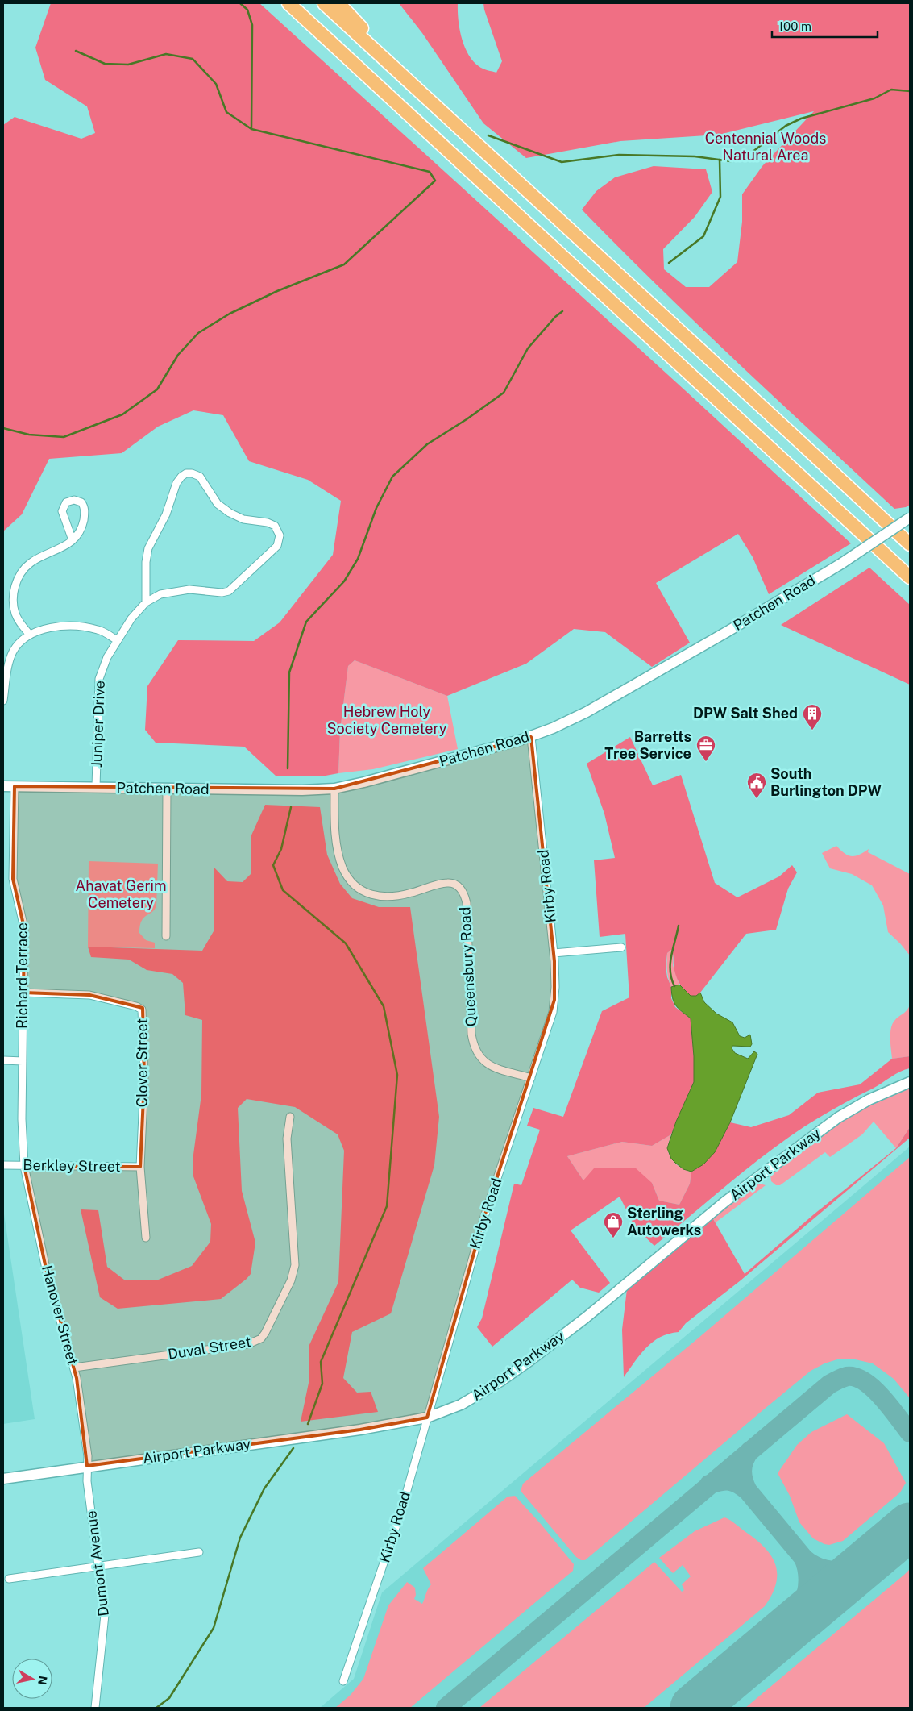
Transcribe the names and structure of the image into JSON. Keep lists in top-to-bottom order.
{
  "streets": {
    "main road": ["Patchen Road", "Airport Parkway"],
    "street": [
      "Juniper Drive",
      "Kirby Road",
      "Queensbury Road",
      "Richard Terrace",
      "Clover Street",
      "Berkley Street",
      "Hanover Street",
      "Duval Street",
      "Dumont Avenue"
    ]
  },
  "crossings": [
    ["Patchen Road", "Juniper Drive"],
    ["Patchen Road", "Kirby Road"],
    ["Patchen Road", "Queensbury Road"],
    ["Patchen Road", "Richard Terrace"],
    ["Kirby Road", "Queensbury Road"],
    ["Kirby Road", "Airport Parkway"],
    ["Richard Terrace", "Clover Street"],
    ["Richard Terrace", "Berkley Street"],
    ["Richard Terrace", "Hanover Street"],
    ["Clover Street", "Berkley Street"],
    ["Airport Parkway", "Hanover Street"],
    ["Airport Parkway", "Dumont Avenue"],
    ["Berkley Street", "Hanover Street"],
    ["Hanover Street", "Duval Street"],
    ["Hanover Street", "Dumont Avenue"]
  ],
  "parks": ["Centennial Woods Natural Area", "Hebrew Holy Society Cemetery", "Ahavat Gerim Cemetery"],
  "places": {
    "building": ["DPW Salt Shed"],
    "office": ["Barretts Tree Service"],
    "public building": ["South Burlington DPW"],
    "shop": ["Sterling Autowerks"]
  },
  "scale_bar": "100 m",
  "north": "right"
}
